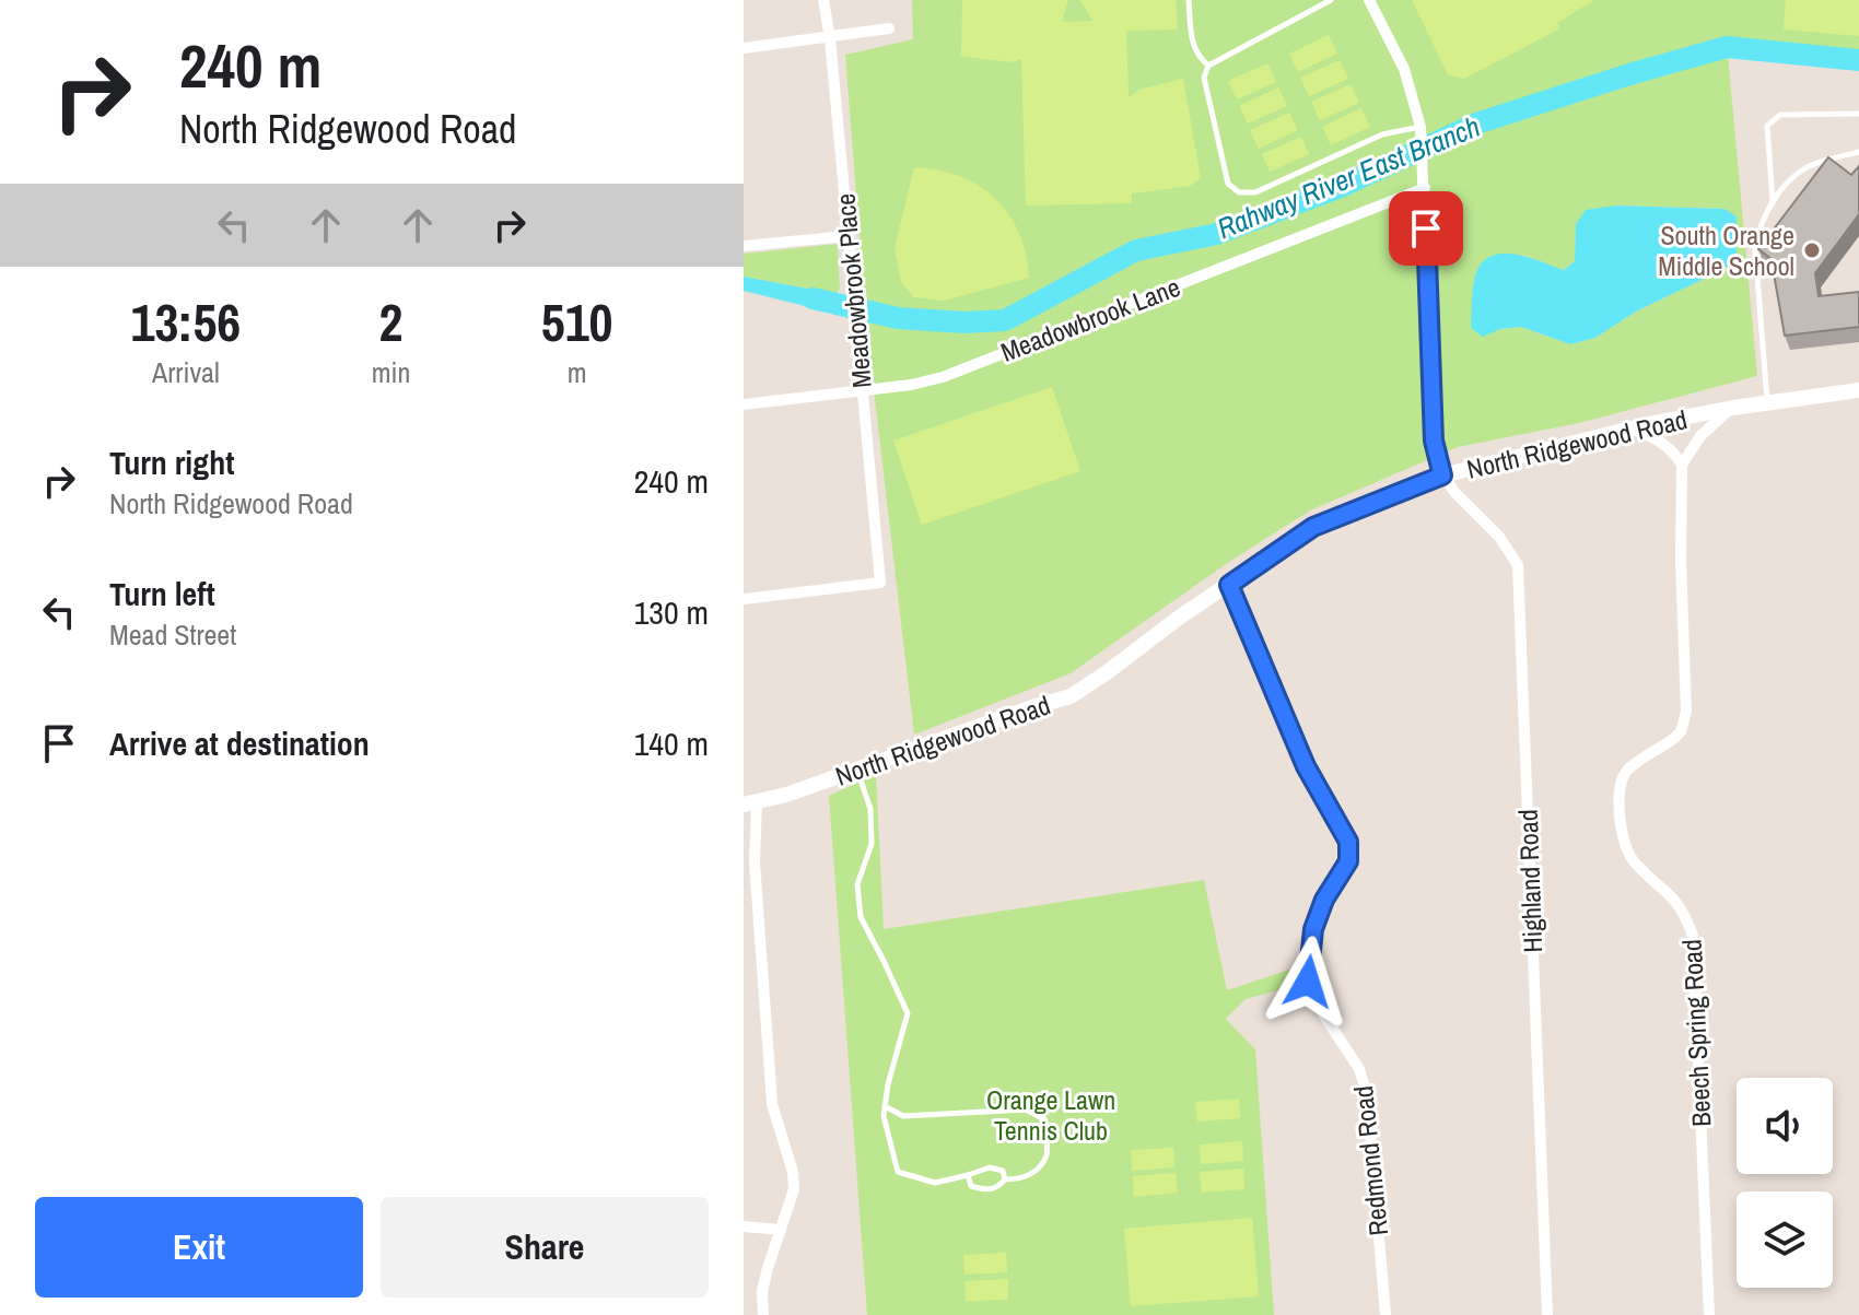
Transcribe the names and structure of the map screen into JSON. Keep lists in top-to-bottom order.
{
  "streets": {
    "street": [
      "Meadowbrook Place",
      "Meadowbrook Lane",
      "North Ridgewood Road",
      "Highland Road",
      "Beech Spring Road",
      "Redmond Road"
    ]
  },
  "crossings": [
    ["Meadowbrook Place", "Meadowbrook Lane"],
    ["North Ridgewood Road", "Highland Road"],
    ["North Ridgewood Road", "Redmond Road"]
  ],
  "water": ["Rahway River East Branch"],
  "parks": ["Orange Lawn Tennis Club"],
  "places": ["South Orange Middle School"],
  "page": {
    "turn": ["240 m", "North Ridgewood Road"],
    "eta": [
      "13:56",
      "Arrival",
      "2",
      "min",
      "510",
      "m"
    ],
    "list": [
      {
        "name": "Turn right",
        "note": "North Ridgewood Road",
        "value": "240 m"
      },
      {
        "name": "Turn left",
        "note": "Mead Street",
        "value": "130 m"
      },
      {
        "name": "Arrive at destination",
        "value": "140 m"
      }
    ],
    "buttons": ["Exit", "Share"]
  }
}
